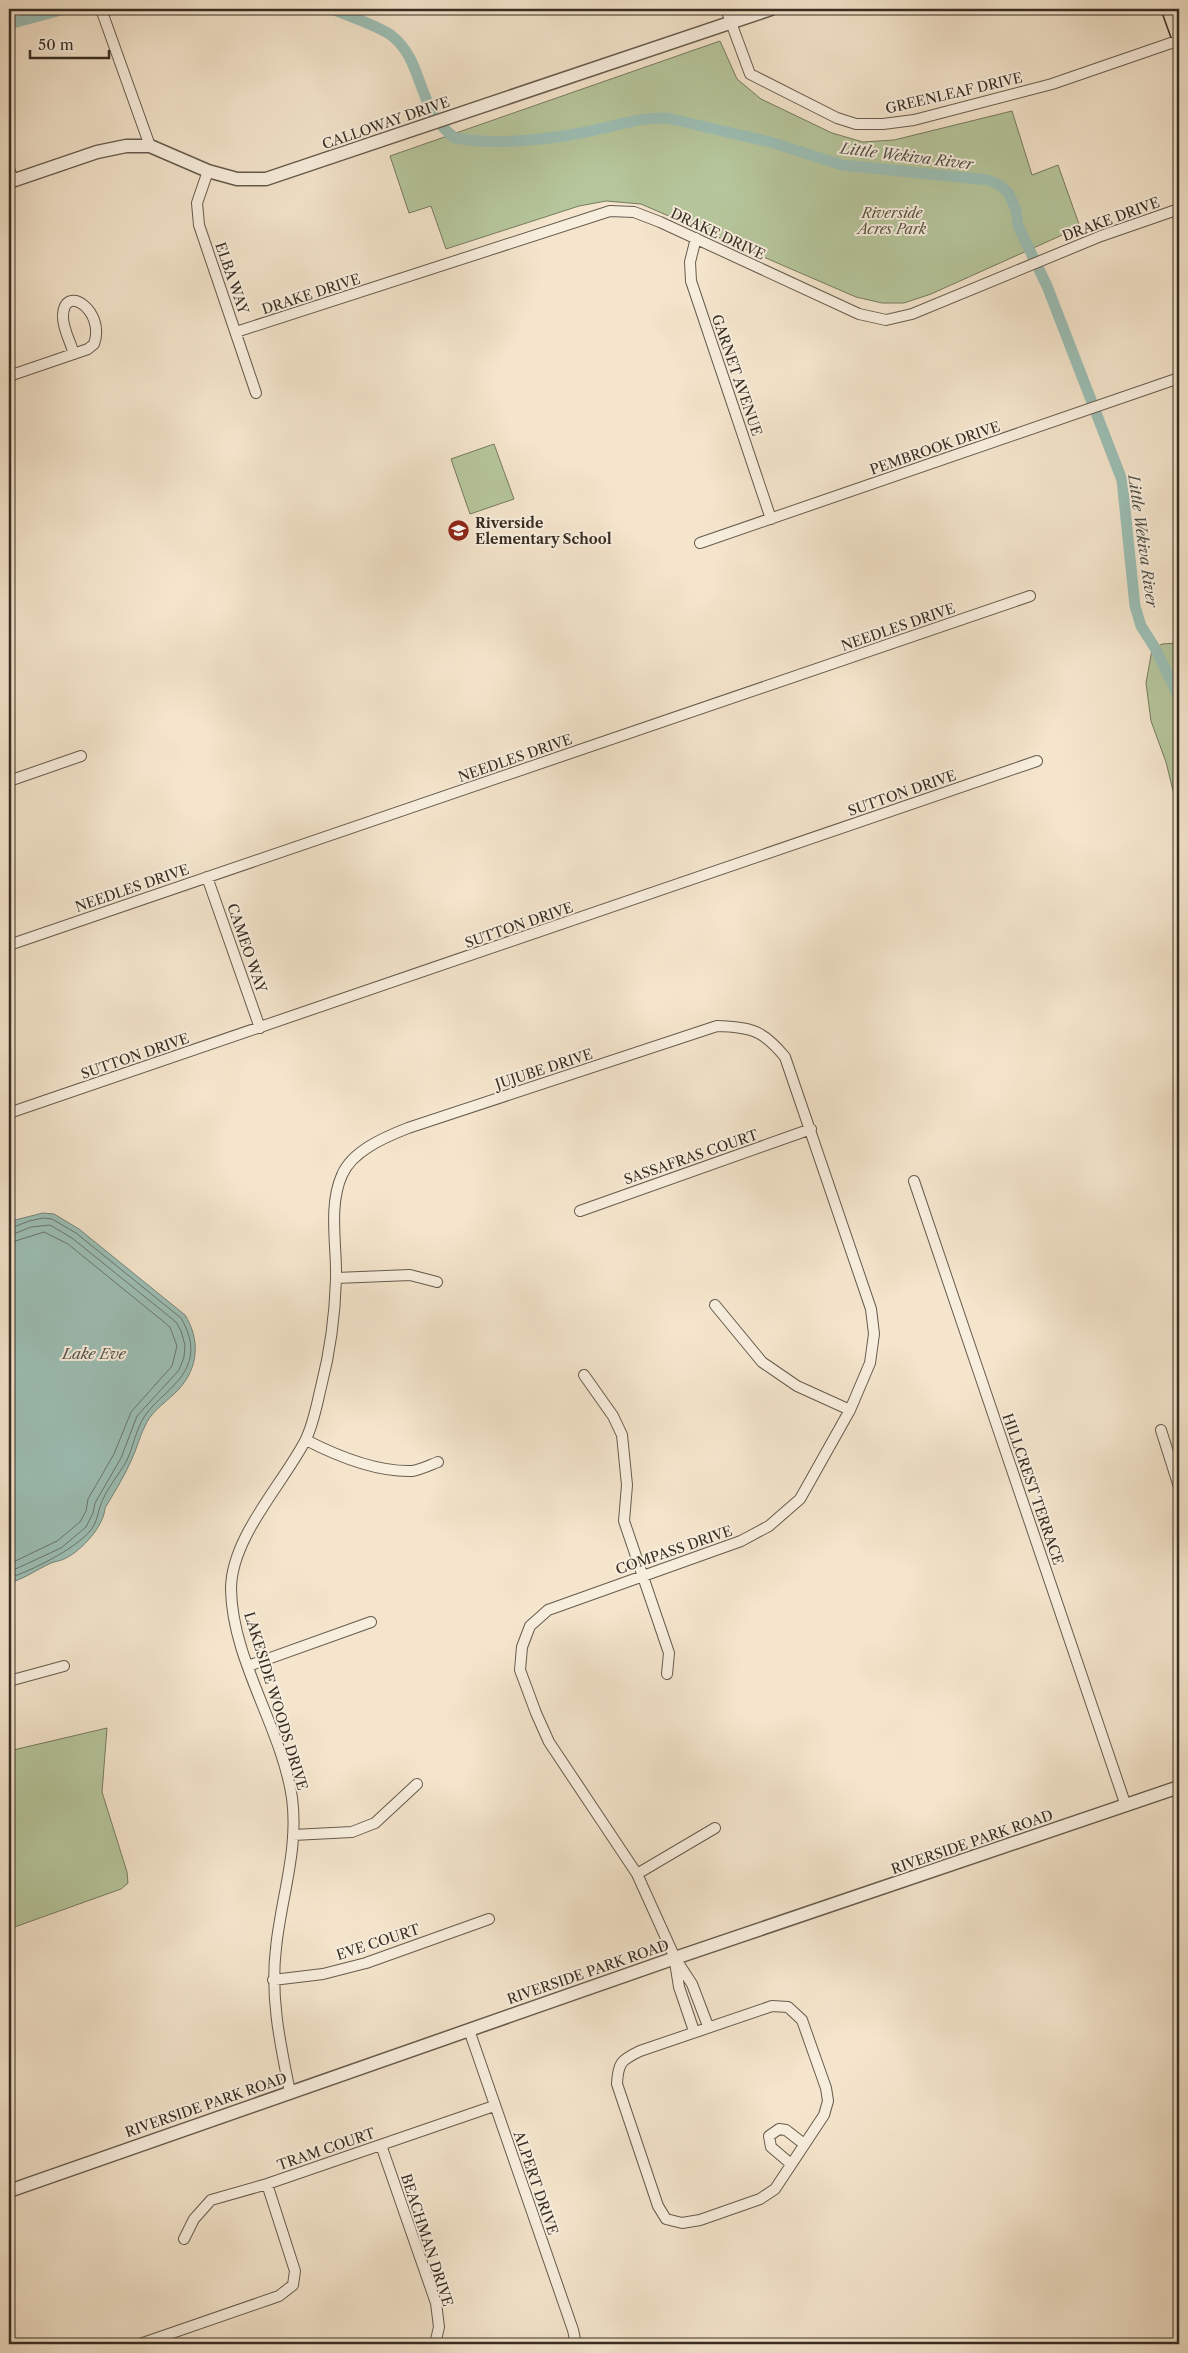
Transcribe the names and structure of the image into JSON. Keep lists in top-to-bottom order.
{
  "streets": {
    "street": [
      "GREENLEAF DRIVE",
      "CALLOWAY DRIVE",
      "DRAKE DRIVE",
      "ELBA WAY",
      "GARNET AVENUE",
      "PEMBROOK DRIVE",
      "NEEDLES DRIVE",
      "SUTTON DRIVE",
      "CAMEO WAY",
      "JUJUBE DRIVE",
      "SASSAFRAS COURT",
      "HILLCREST TERRACE",
      "COMPASS DRIVE",
      "LAKESIDE WOODS DRIVE",
      "RIVERSIDE PARK ROAD",
      "EVE COURT",
      "TRAM COURT",
      "ALPERT DRIVE",
      "BEACHMAN DRIVE"
    ]
  },
  "crossings": [
    ["GREENLEAF DRIVE", "CALLOWAY DRIVE"],
    ["CALLOWAY DRIVE", "ELBA WAY"],
    ["DRAKE DRIVE", "ELBA WAY"],
    ["DRAKE DRIVE", "GARNET AVENUE"],
    ["GARNET AVENUE", "PEMBROOK DRIVE"],
    ["NEEDLES DRIVE", "CAMEO WAY"],
    ["SUTTON DRIVE", "CAMEO WAY"],
    ["JUJUBE DRIVE", "SASSAFRAS COURT"],
    ["JUJUBE DRIVE", "COMPASS DRIVE"],
    ["JUJUBE DRIVE", "LAKESIDE WOODS DRIVE"],
    ["SASSAFRAS COURT", "COMPASS DRIVE"],
    ["HILLCREST TERRACE", "RIVERSIDE PARK ROAD"],
    ["COMPASS DRIVE", "RIVERSIDE PARK ROAD"],
    ["LAKESIDE WOODS DRIVE", "RIVERSIDE PARK ROAD"],
    ["LAKESIDE WOODS DRIVE", "EVE COURT"],
    ["RIVERSIDE PARK ROAD", "ALPERT DRIVE"],
    ["TRAM COURT", "ALPERT DRIVE"],
    ["TRAM COURT", "BEACHMAN DRIVE"]
  ],
  "water": ["Little Wekiva River", "Lake Eve"],
  "parks": ["Riverside Acres Park"],
  "places": {
    "school or university": ["Riverside Elementary School"]
  },
  "scale_bar": "50 m"
}
